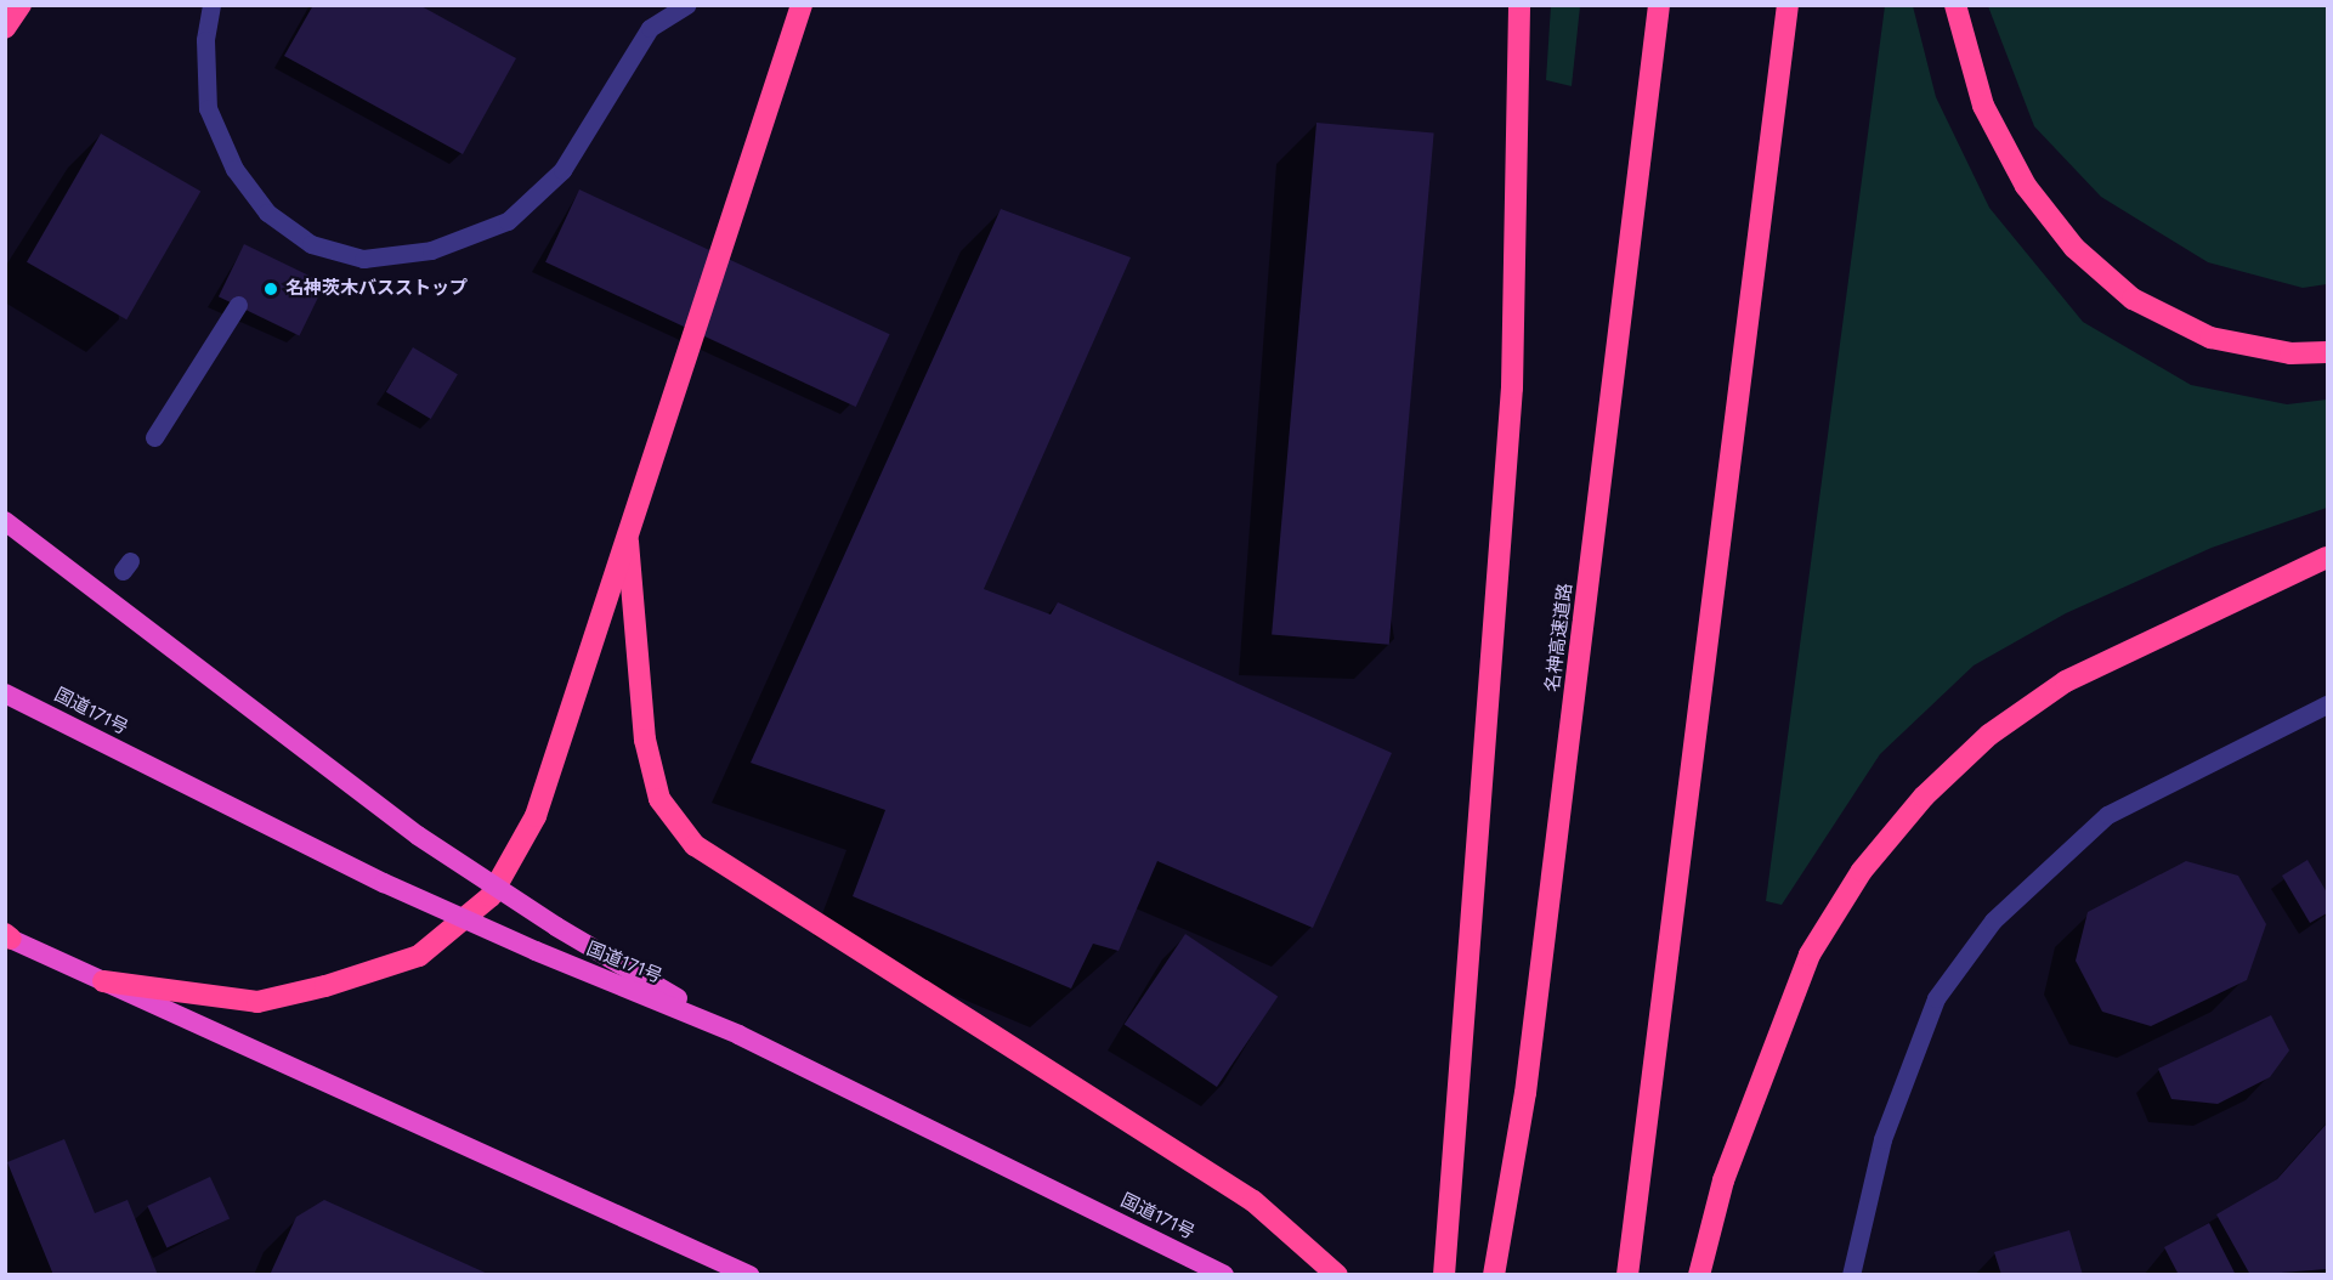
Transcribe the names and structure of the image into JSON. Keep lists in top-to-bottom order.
{
  "streets": {
    "highway": ["名神高速道路", "国道171号"]
  },
  "places": ["名神茨木バスストップ"]
}
